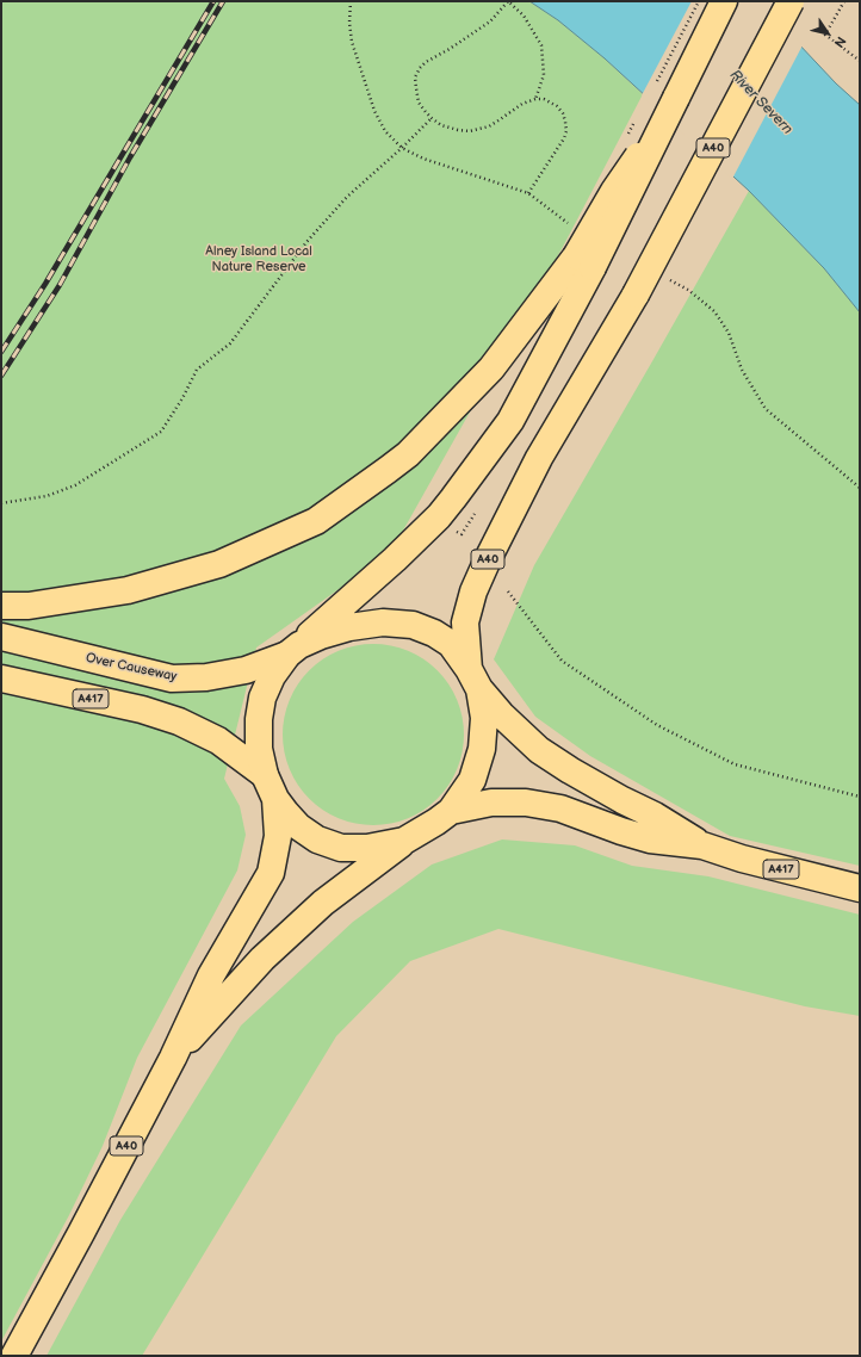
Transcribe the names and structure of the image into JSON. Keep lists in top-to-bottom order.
{
  "streets": {
    "main road": ["A40", "Over Causeway", "A417"]
  },
  "crossings": [
    ["A40", "Over Causeway"],
    ["A40", "A417"]
  ],
  "water": ["River Severn"],
  "parks": ["Alney Island Local Nature Reserve"],
  "north": "bottom right"
}
